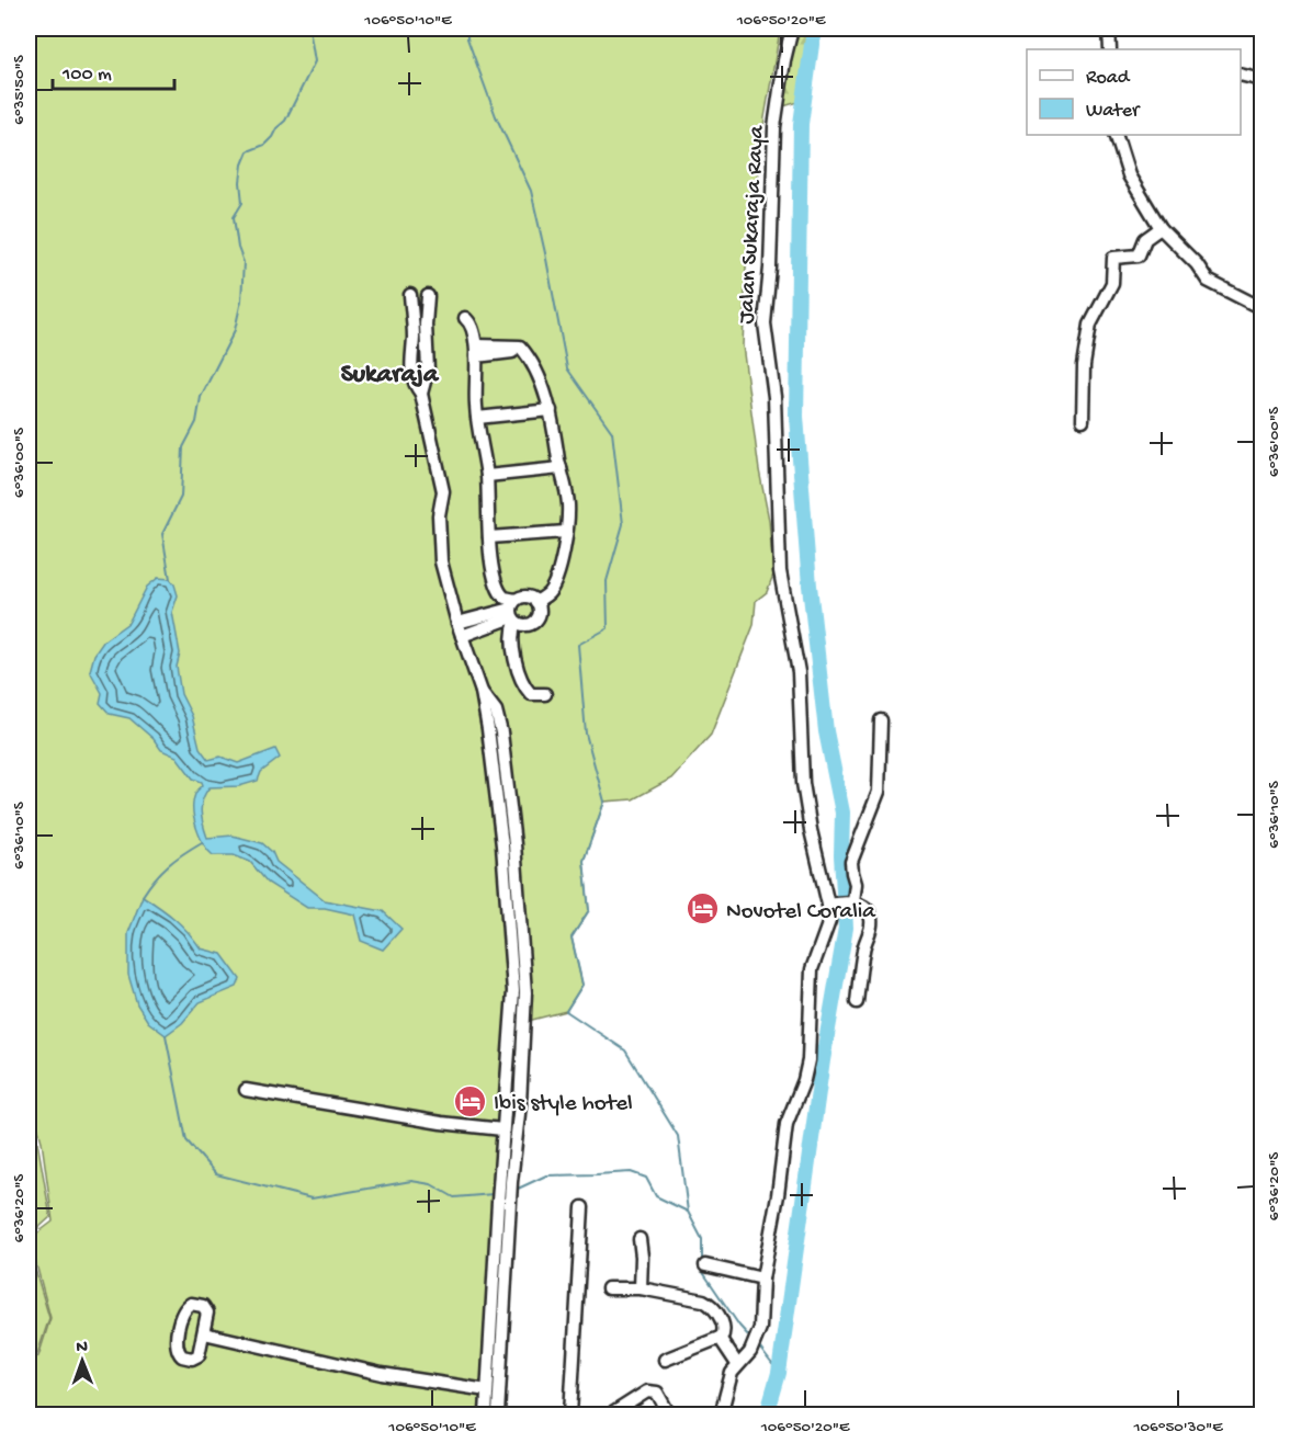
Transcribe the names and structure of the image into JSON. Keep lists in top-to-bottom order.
{
  "streets": {
    "street": ["Jalan Sukaraja Raya"]
  },
  "districts": ["Sukaraja"],
  "places": {
    "hotel": ["Novotel Coralia", "Ibis style hotel"]
  },
  "legend": ["Road", "Water"],
  "scale_bar": "100 m",
  "north": "top",
  "coordinates": [
    "106°50'10\"E",
    "106°50'20\"E",
    "6°35'50\"S",
    "6°36'00\"S",
    "6°36'10\"S",
    "6°36'20\"S",
    "106°50'30\"E"
  ]
}
